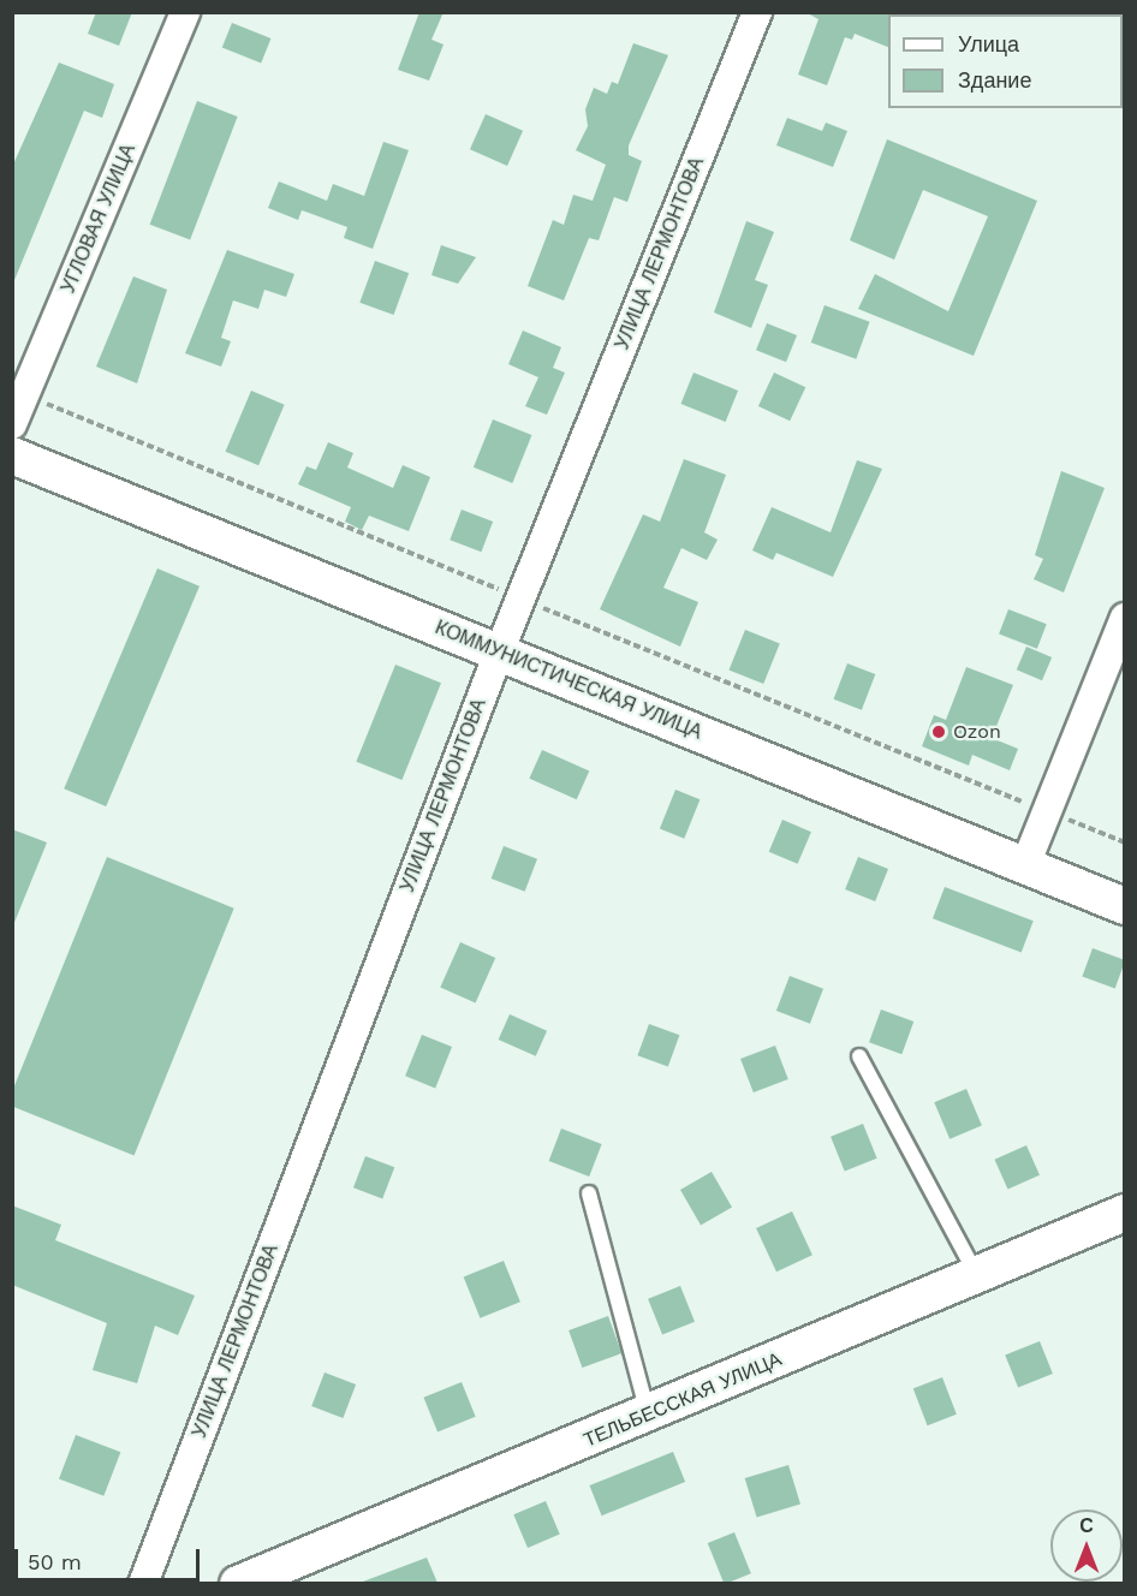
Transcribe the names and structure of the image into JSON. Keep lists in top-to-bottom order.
{
  "streets": {
    "street": [
      "УГЛОВАЯ УЛИЦА",
      "УЛИЦА ЛЕРМОНТОВА",
      "КОММУНИСТИЧЕСКАЯ УЛИЦА",
      "ТЕЛЬБЕССКАЯ УЛИЦА"
    ]
  },
  "crossings": [
    ["УЛИЦА ЛЕРМОНТОВА", "КОММУНИСТИЧЕСКАЯ УЛИЦА"]
  ],
  "places": ["Ozon"],
  "legend": ["Улица", "Здание"],
  "scale_bar": "50 m",
  "north": "top"
}
